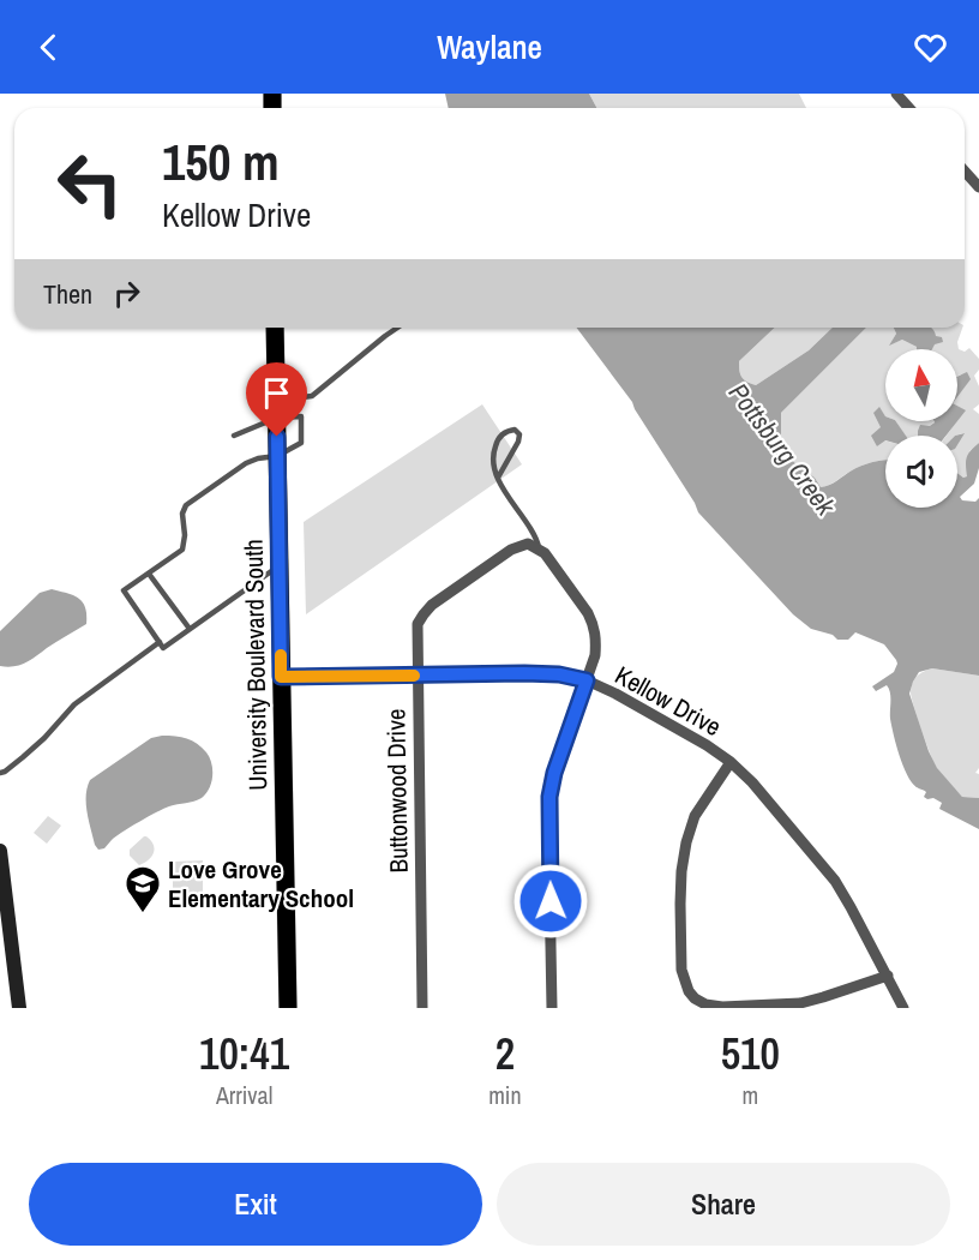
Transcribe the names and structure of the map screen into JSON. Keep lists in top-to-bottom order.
{
  "streets": {
    "main road": ["University Boulevard South"],
    "street": ["Kellow Drive", "Buttonwood Drive"]
  },
  "crossings": [
    ["University Boulevard South", "Kellow Drive"],
    ["Kellow Drive", "Buttonwood Drive"]
  ],
  "water": ["Pottsburg Creek"],
  "places": {
    "school or university": ["Love Grove Elementary School"]
  },
  "north": "top",
  "page": {
    "header": "Waylane",
    "turn": ["150 m", "Kellow Drive"],
    "then": "Then",
    "eta": [
      "10:41",
      "Arrival",
      "2",
      "min",
      "510",
      "m"
    ],
    "buttons": ["Exit", "Share"]
  }
}
